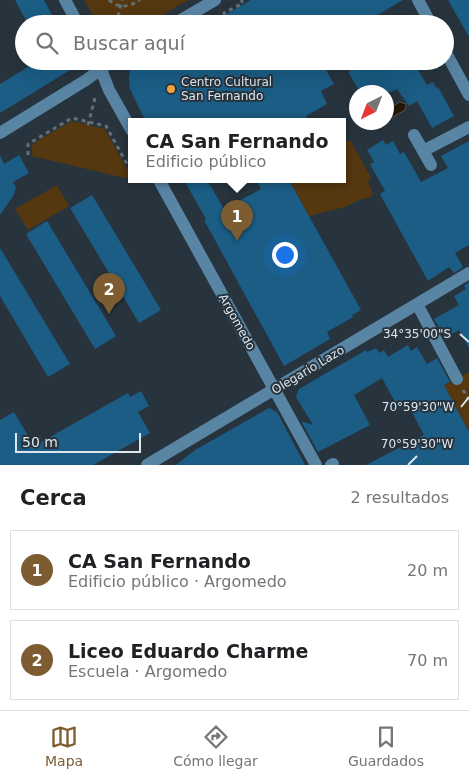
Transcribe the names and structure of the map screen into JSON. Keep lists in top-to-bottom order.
{
  "streets": {
    "street": ["Argomedo", "Olegario Lazo"]
  },
  "crossings": [
    ["Argomedo", "Olegario Lazo"]
  ],
  "places": ["Centro Cultural San Fernando"],
  "scale_bar": "50 m",
  "north": "bottom left",
  "page": {
    "search": "Buscar aquí",
    "popup": ["CA San Fernando", "Edificio público"],
    "pins": ["1", "2"],
    "scale": "50 m",
    "heading": ["Cerca", "2 resultados"],
    "list": [
      {
        "mark": "1",
        "name": "CA San Fernando",
        "note": "Edificio público · Argomedo",
        "value": "20 m"
      },
      {
        "mark": "2",
        "name": "Liceo Eduardo Charme",
        "note": "Escuela · Argomedo",
        "value": "70 m"
      }
    ],
    "nav": ["Mapa", "Cómo llegar", "Guardados"]
  },
  "coordinates": ["34°35'00\"S", "70°59'30\"W"]
}
